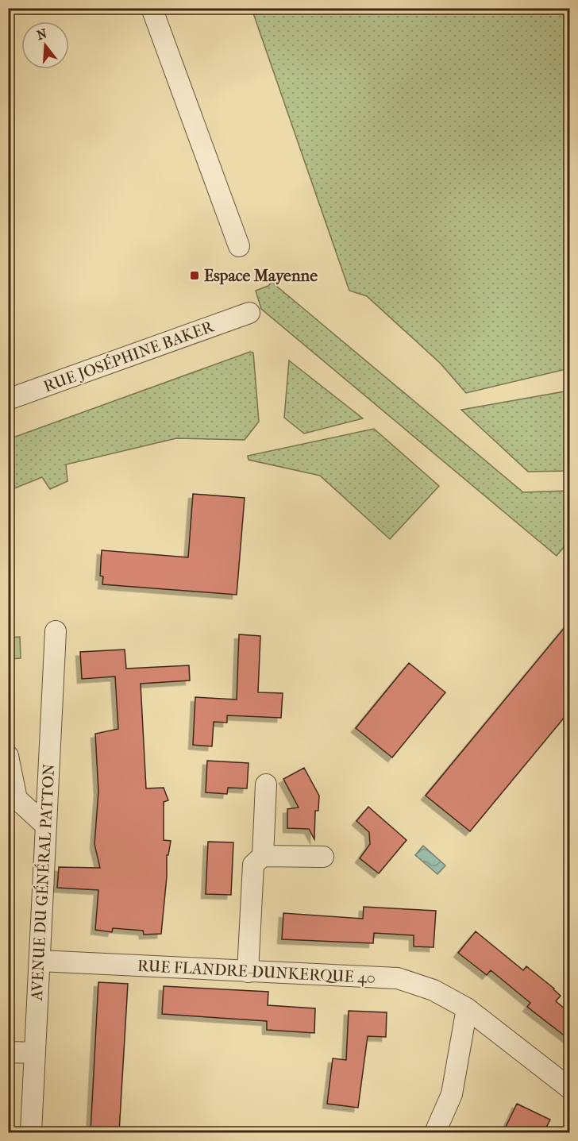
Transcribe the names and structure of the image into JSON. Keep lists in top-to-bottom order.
{
  "streets": {
    "street": ["RUE JOSÉPHINE BAKER", "AVENUE DU GÉNÉRAL PATTON", "RUE FLANDRE-DUNKERQUE 40"]
  },
  "crossings": [
    ["AVENUE DU GÉNÉRAL PATTON", "RUE FLANDRE-DUNKERQUE 40"]
  ],
  "places": {
    "transit": ["Espace Mayenne"]
  },
  "north": "top"
}
